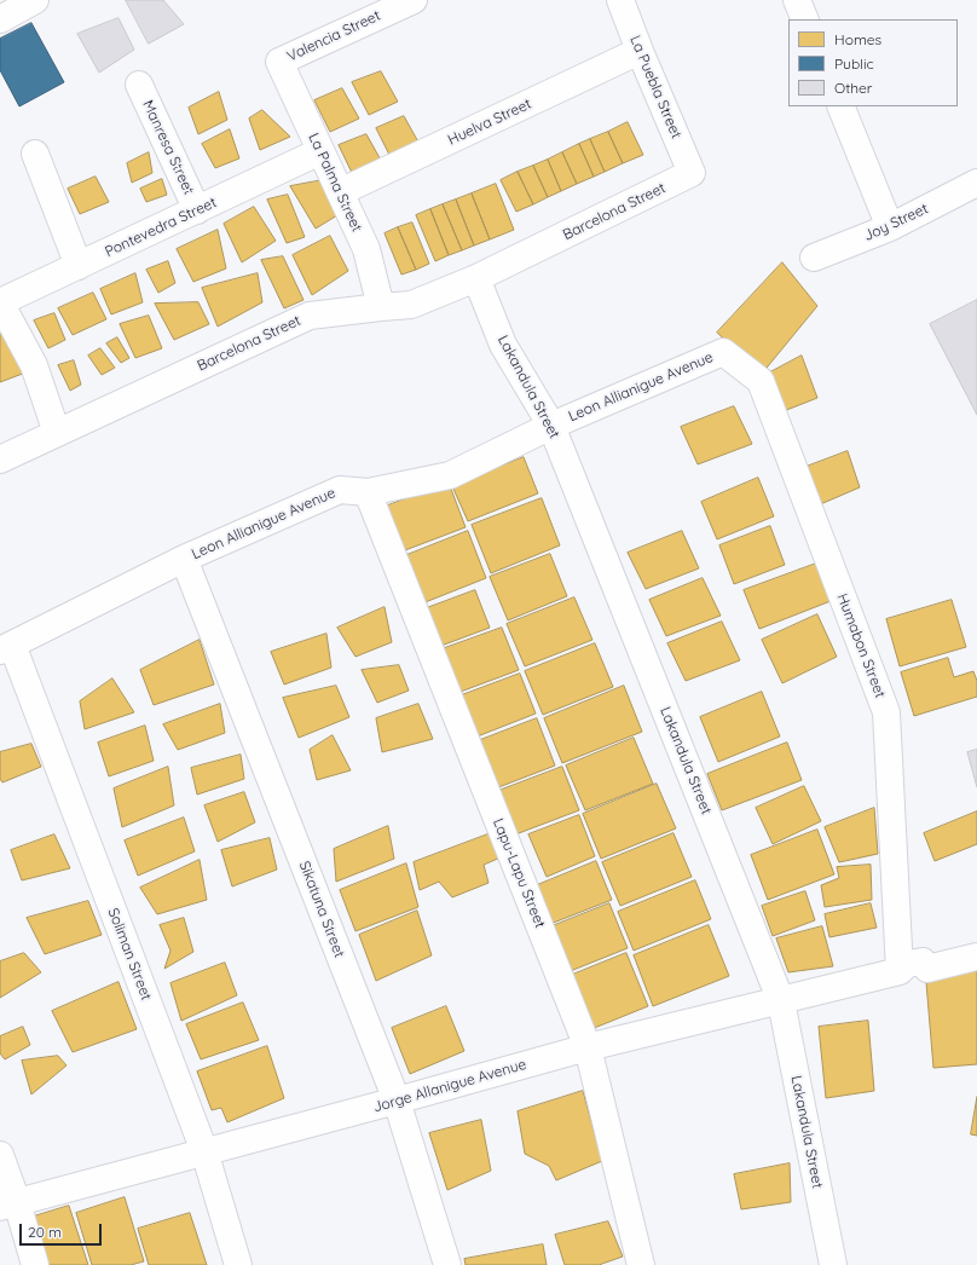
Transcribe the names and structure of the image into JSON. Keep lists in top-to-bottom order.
{
  "streets": {
    "street": [
      "Valencia Street",
      "La Puebla Street",
      "Huelva Street",
      "Manresa Street",
      "La Palma Street",
      "Barcelona Street",
      "Joy Street",
      "Pontevedra Street",
      "Lakandula Street",
      "Leon Allianigue Avenue",
      "Humabon Street",
      "Lapu-Lapu Street",
      "Sikatuna Street",
      "Soliman Street",
      "Jorge Allanigue Avenue"
    ]
  },
  "crossings": [
    ["Valencia Street", "La Palma Street"],
    ["La Puebla Street", "Huelva Street"],
    ["La Puebla Street", "Barcelona Street"],
    ["Huelva Street", "La Palma Street"],
    ["Manresa Street", "Pontevedra Street"],
    ["La Palma Street", "Barcelona Street"],
    ["La Palma Street", "Pontevedra Street"],
    ["Barcelona Street", "Lakandula Street"],
    ["Lakandula Street", "Leon Allianigue Avenue"],
    ["Lakandula Street", "Jorge Allanigue Avenue"],
    ["Leon Allianigue Avenue", "Humabon Street"],
    ["Leon Allianigue Avenue", "Lapu-Lapu Street"],
    ["Leon Allianigue Avenue", "Sikatuna Street"],
    ["Leon Allianigue Avenue", "Soliman Street"],
    ["Humabon Street", "Jorge Allanigue Avenue"],
    ["Lapu-Lapu Street", "Jorge Allanigue Avenue"],
    ["Sikatuna Street", "Jorge Allanigue Avenue"],
    ["Soliman Street", "Jorge Allanigue Avenue"]
  ],
  "legend": ["Homes", "Public", "Other"],
  "scale_bar": "20 m"
}
